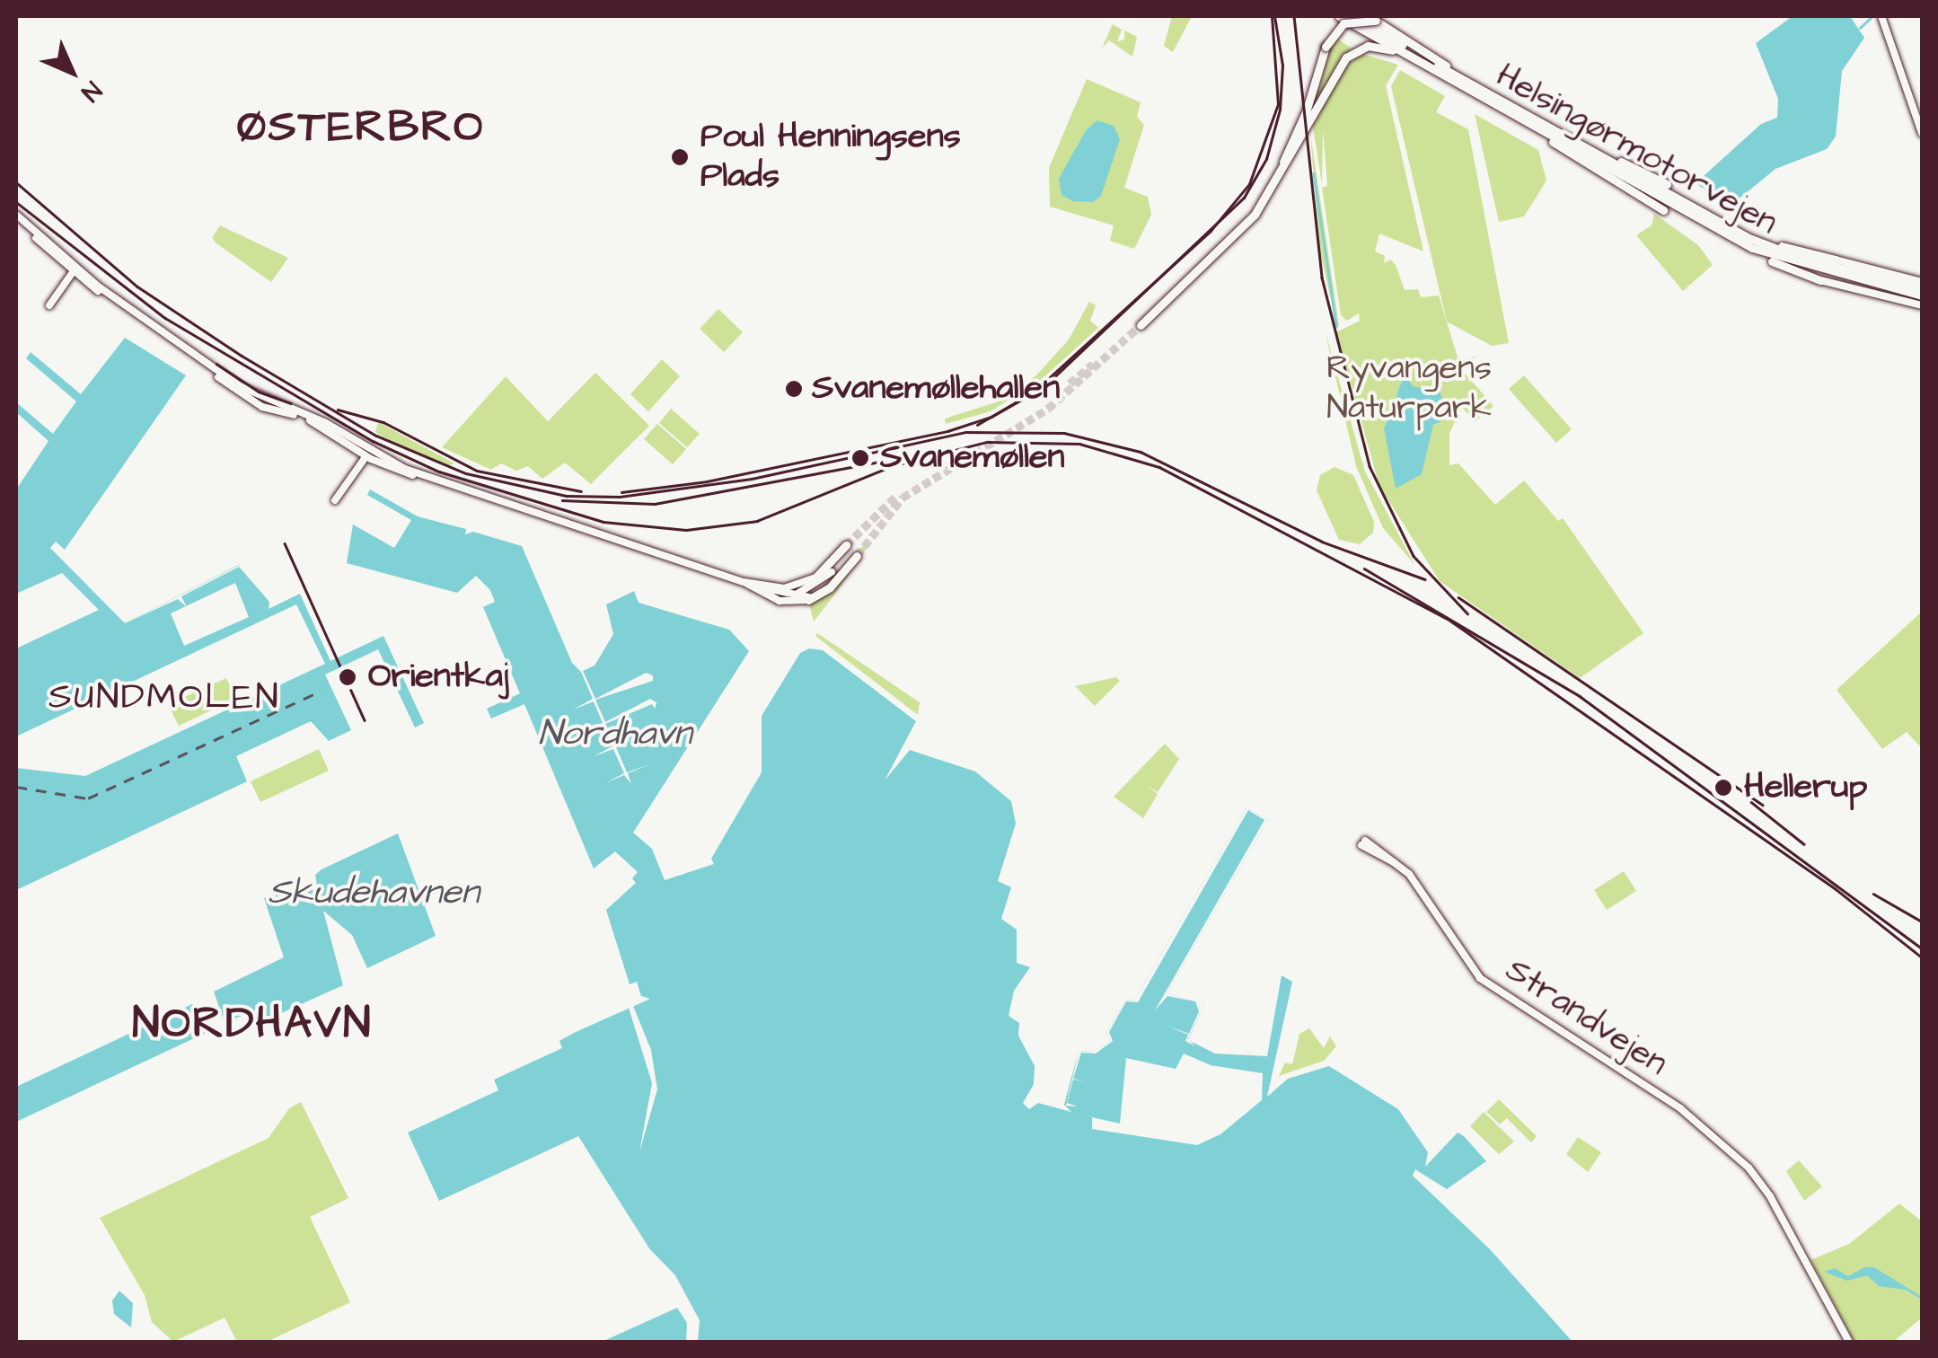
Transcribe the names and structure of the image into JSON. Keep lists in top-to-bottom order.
{
  "streets": {
    "highway": ["Helsingørmotorvejen"],
    "main road": ["Strandvejen"]
  },
  "districts": ["ØSTERBRO", "SUNDMOLEN", "NORDHAVN"],
  "water": ["Nordhavn", "Skudehavnen"],
  "parks": ["Ryvangens Naturpark"],
  "places": [
    "Poul Henningsens Plads",
    "Svanemøllehallen",
    "Svanemøllen",
    "Orientkaj",
    "Hellerup"
  ],
  "north": "bottom right"
}
